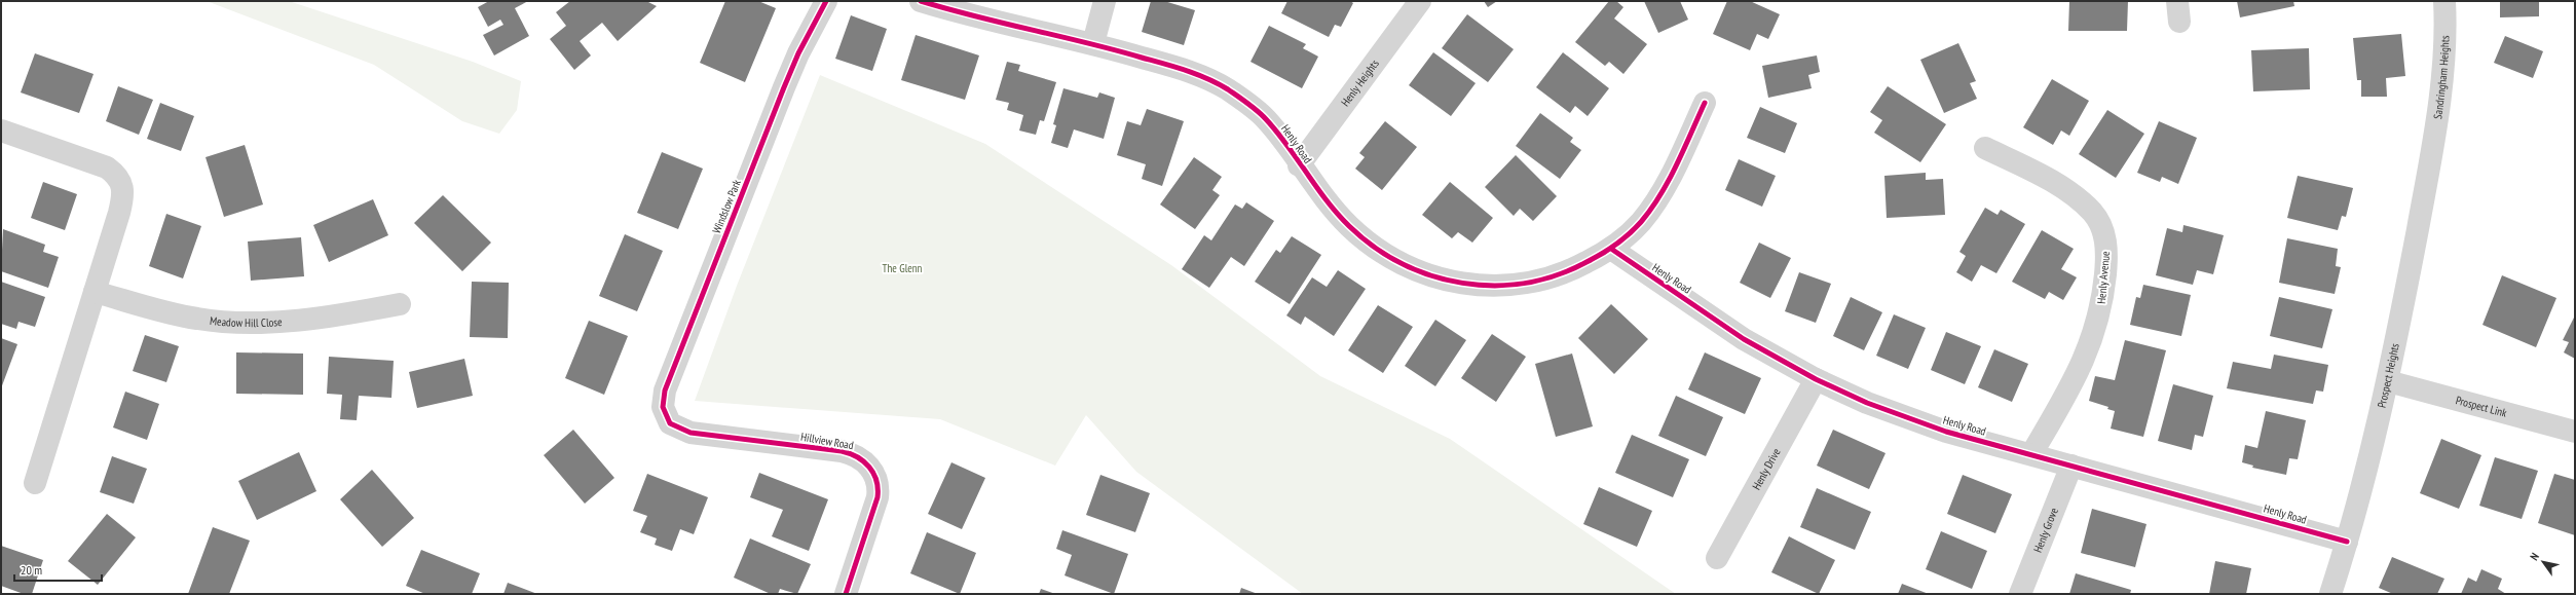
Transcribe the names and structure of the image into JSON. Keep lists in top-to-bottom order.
{
  "streets": {
    "street": [
      "Sandringham Heights",
      "Henly Heights",
      "Henly Road",
      "Windslow Park",
      "Henly Avenue",
      "Meadow Hill Close",
      "Prospect Heights",
      "Prospect Link",
      "Hillview Road",
      "Henly Drive",
      "Henly Grove"
    ]
  },
  "crossings": [
    ["Sandringham Heights", "Prospect Heights"],
    ["Henly Heights", "Henly Road"],
    ["Henly Road", "Henly Avenue"],
    ["Henly Road", "Prospect Heights"],
    ["Henly Road", "Henly Drive"],
    ["Henly Road", "Henly Grove"],
    ["Windslow Park", "Hillview Road"],
    ["Prospect Heights", "Prospect Link"]
  ],
  "parks": ["The Glenn"],
  "scale_bar": "20 m",
  "north": "top left"
}
